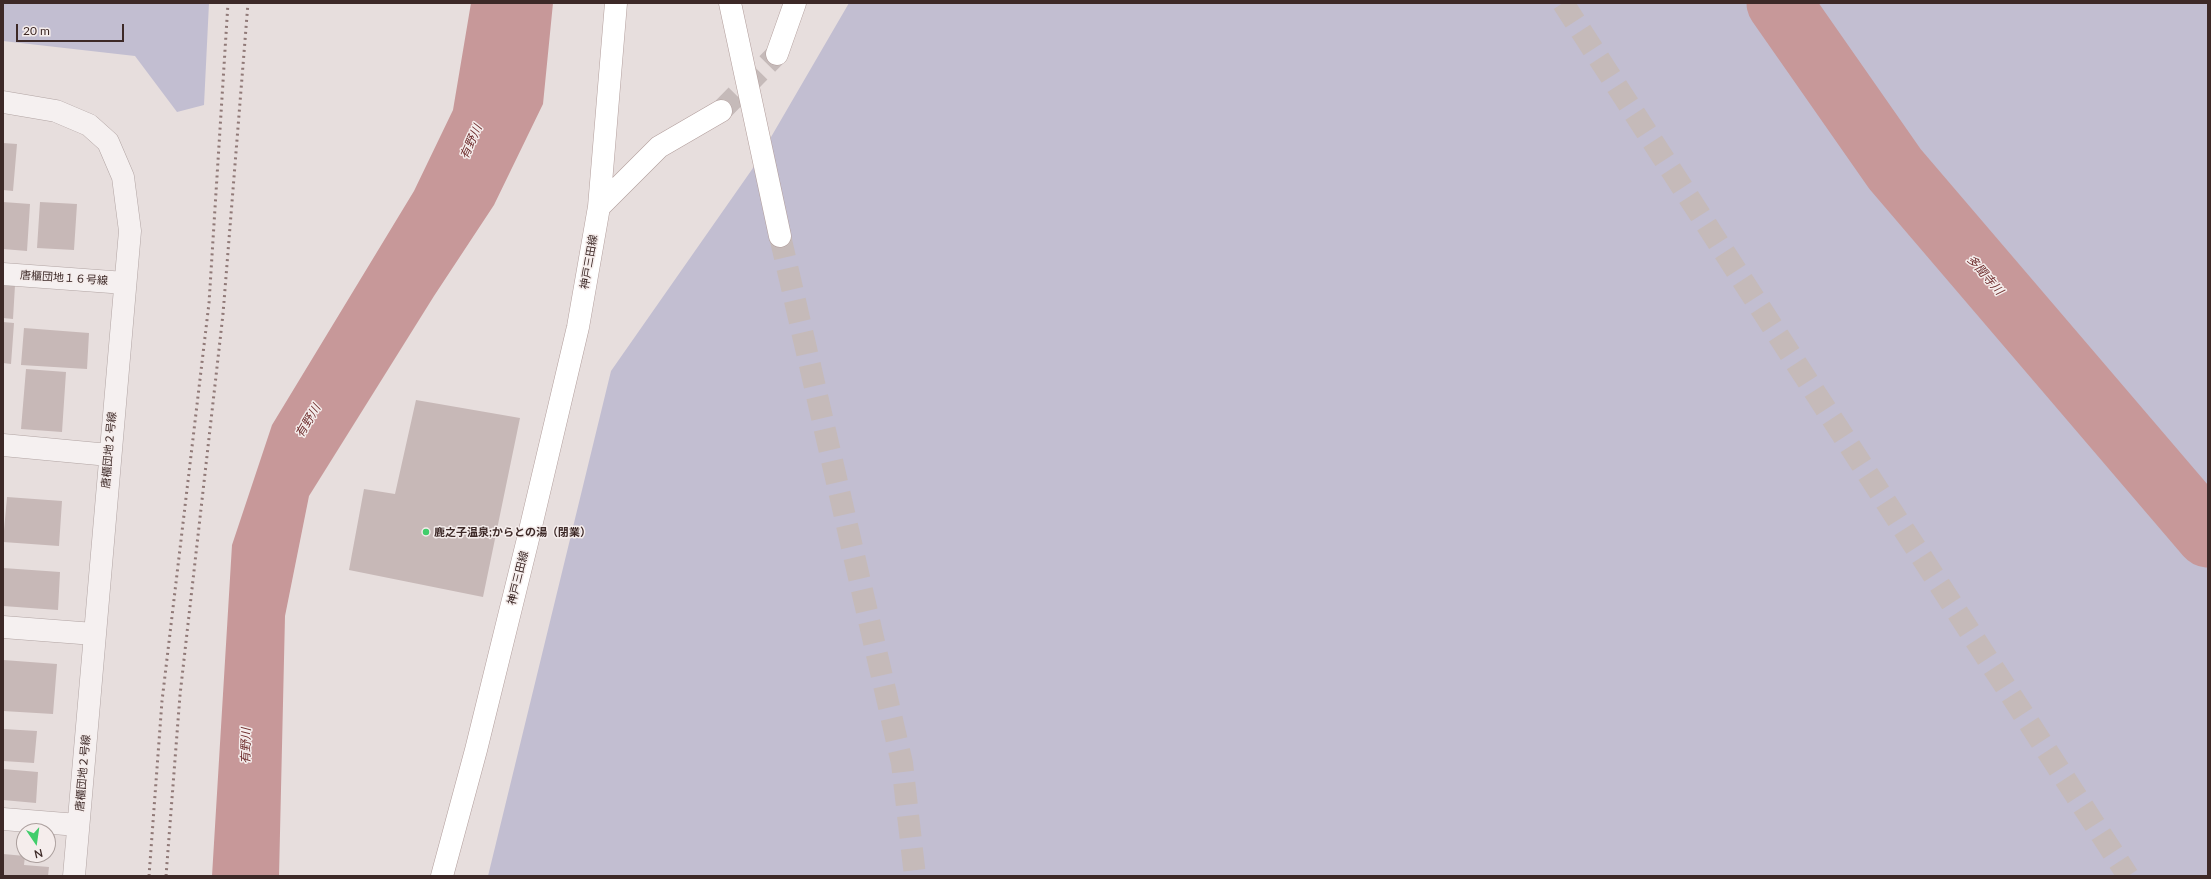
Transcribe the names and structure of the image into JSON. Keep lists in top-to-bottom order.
{
  "streets": {
    "main road": ["神戸三田線"],
    "street": ["唐櫃団地１６号線", "唐櫃団地２号線"]
  },
  "crossings": [
    ["唐櫃団地１６号線", "唐櫃団地２号線"]
  ],
  "water": ["有野川", "多聞寺川"],
  "places": ["鹿之子温泉;からとの湯（閉業）"],
  "scale_bar": "20 m",
  "north": "bottom"
}
